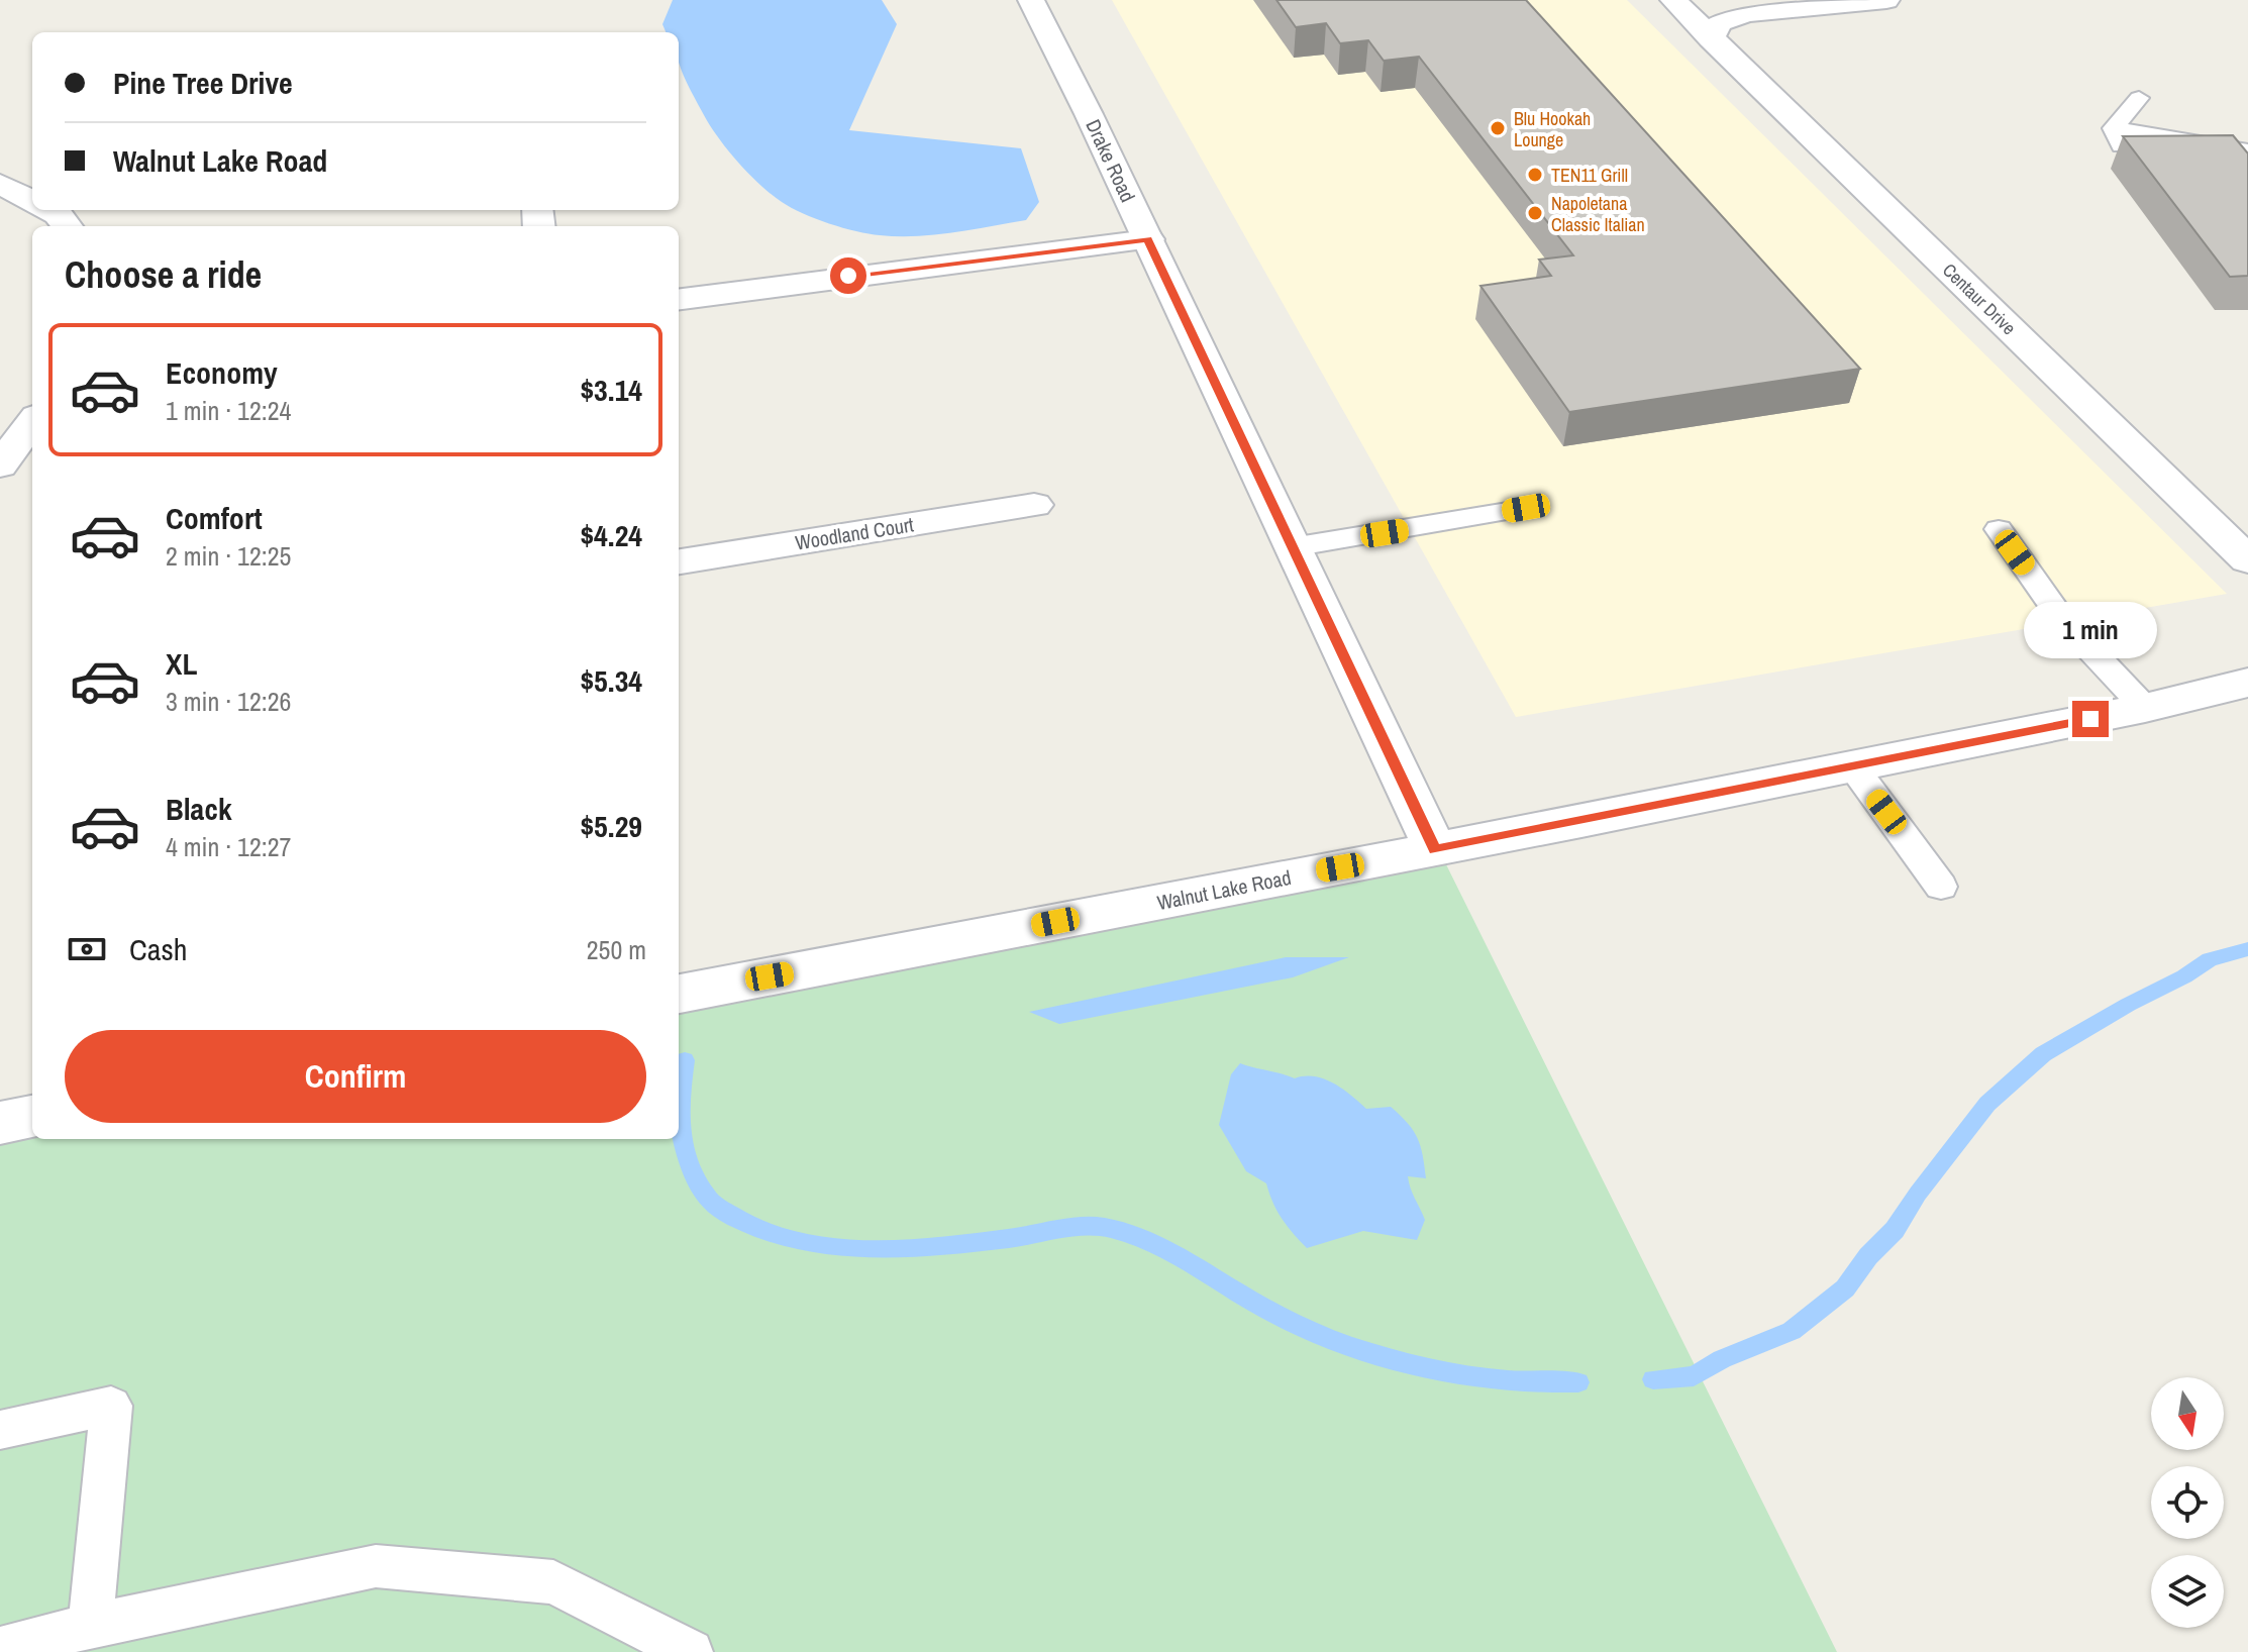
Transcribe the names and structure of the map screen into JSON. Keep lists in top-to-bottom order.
{
  "streets": {
    "street": [
      "Drake Road",
      "Centaur Drive",
      "Woodland Court",
      "Walnut Lake Road"
    ]
  },
  "crossings": [
    ["Drake Road", "Walnut Lake Road"]
  ],
  "places": ["Blu Hookah Lounge", "TEN11 Grill", "Napoletana Classic Italian"],
  "north": "bottom",
  "page": {
    "banner": ["Pine Tree Drive", "Walnut Lake Road"],
    "heading": "Choose a ride",
    "list": [
      {
        "name": "Economy",
        "note": "1 min · 12:24",
        "value": "$3.14"
      },
      {
        "name": "Comfort",
        "note": "2 min · 12:25",
        "value": "$4.24"
      },
      {
        "name": "XL",
        "note": "3 min · 12:26",
        "value": "$5.34"
      },
      {
        "name": "Black",
        "note": "4 min · 12:27",
        "value": "$5.29"
      }
    ],
    "bubble": "1 min",
    "pay": ["Cash", "250 m"],
    "buttons": "Confirm"
  }
}
